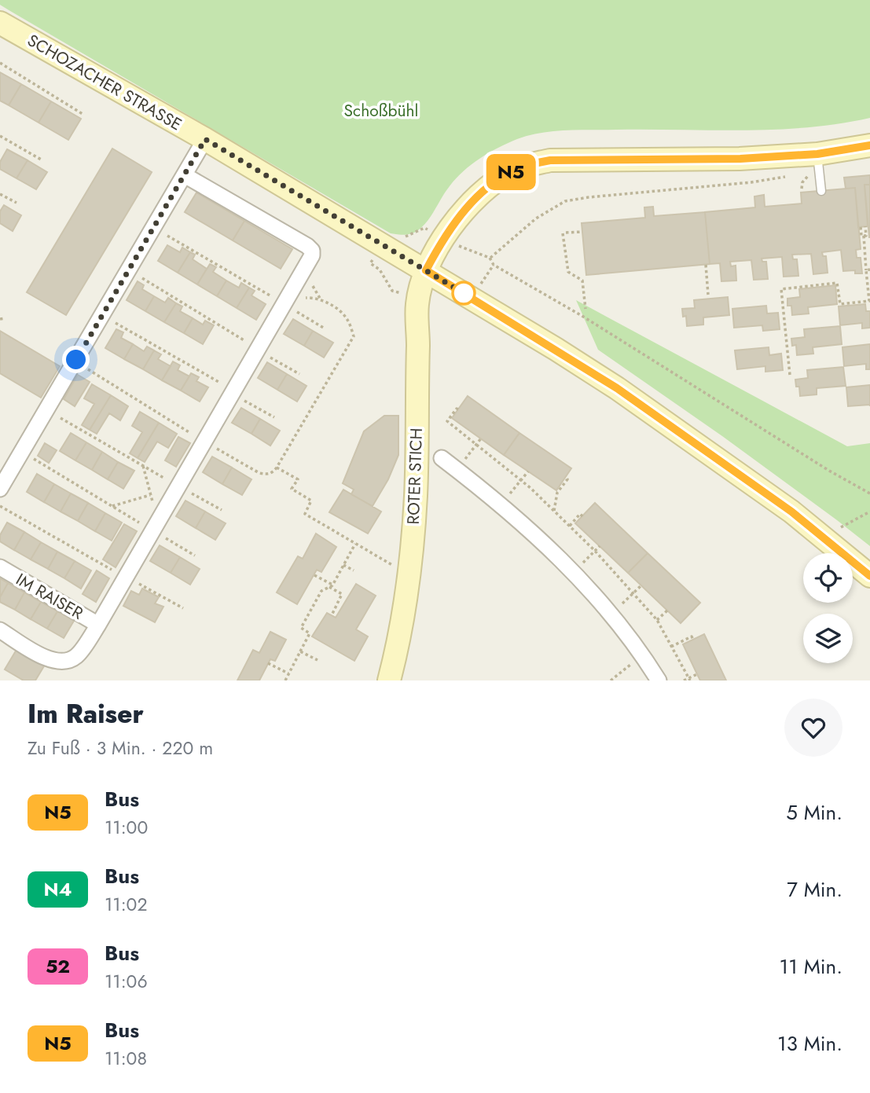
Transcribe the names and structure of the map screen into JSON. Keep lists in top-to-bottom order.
{
  "streets": {
    "main road": ["SCHOZACHER STRASSE", "ROTER STICH"],
    "street": ["IM RAISER"]
  },
  "crossings": [
    ["SCHOZACHER STRASSE", "ROTER STICH"]
  ],
  "parks": ["Schoßbühl"],
  "lines": ["bus line N5"],
  "page": {
    "on_map": "N5",
    "heading": ["Im Raiser", "Zu Fuß · 3 Min. · 220 m"],
    "list": [
      {
        "mark": "N5",
        "name": "Bus",
        "note": "11:00",
        "value": "5 Min."
      },
      {
        "mark": "N4",
        "name": "Bus",
        "note": "11:02",
        "value": "7 Min."
      },
      {
        "mark": "52",
        "name": "Bus",
        "note": "11:06",
        "value": "11 Min."
      },
      {
        "mark": "N5",
        "name": "Bus",
        "note": "11:08",
        "value": "13 Min."
      }
    ]
  }
}
